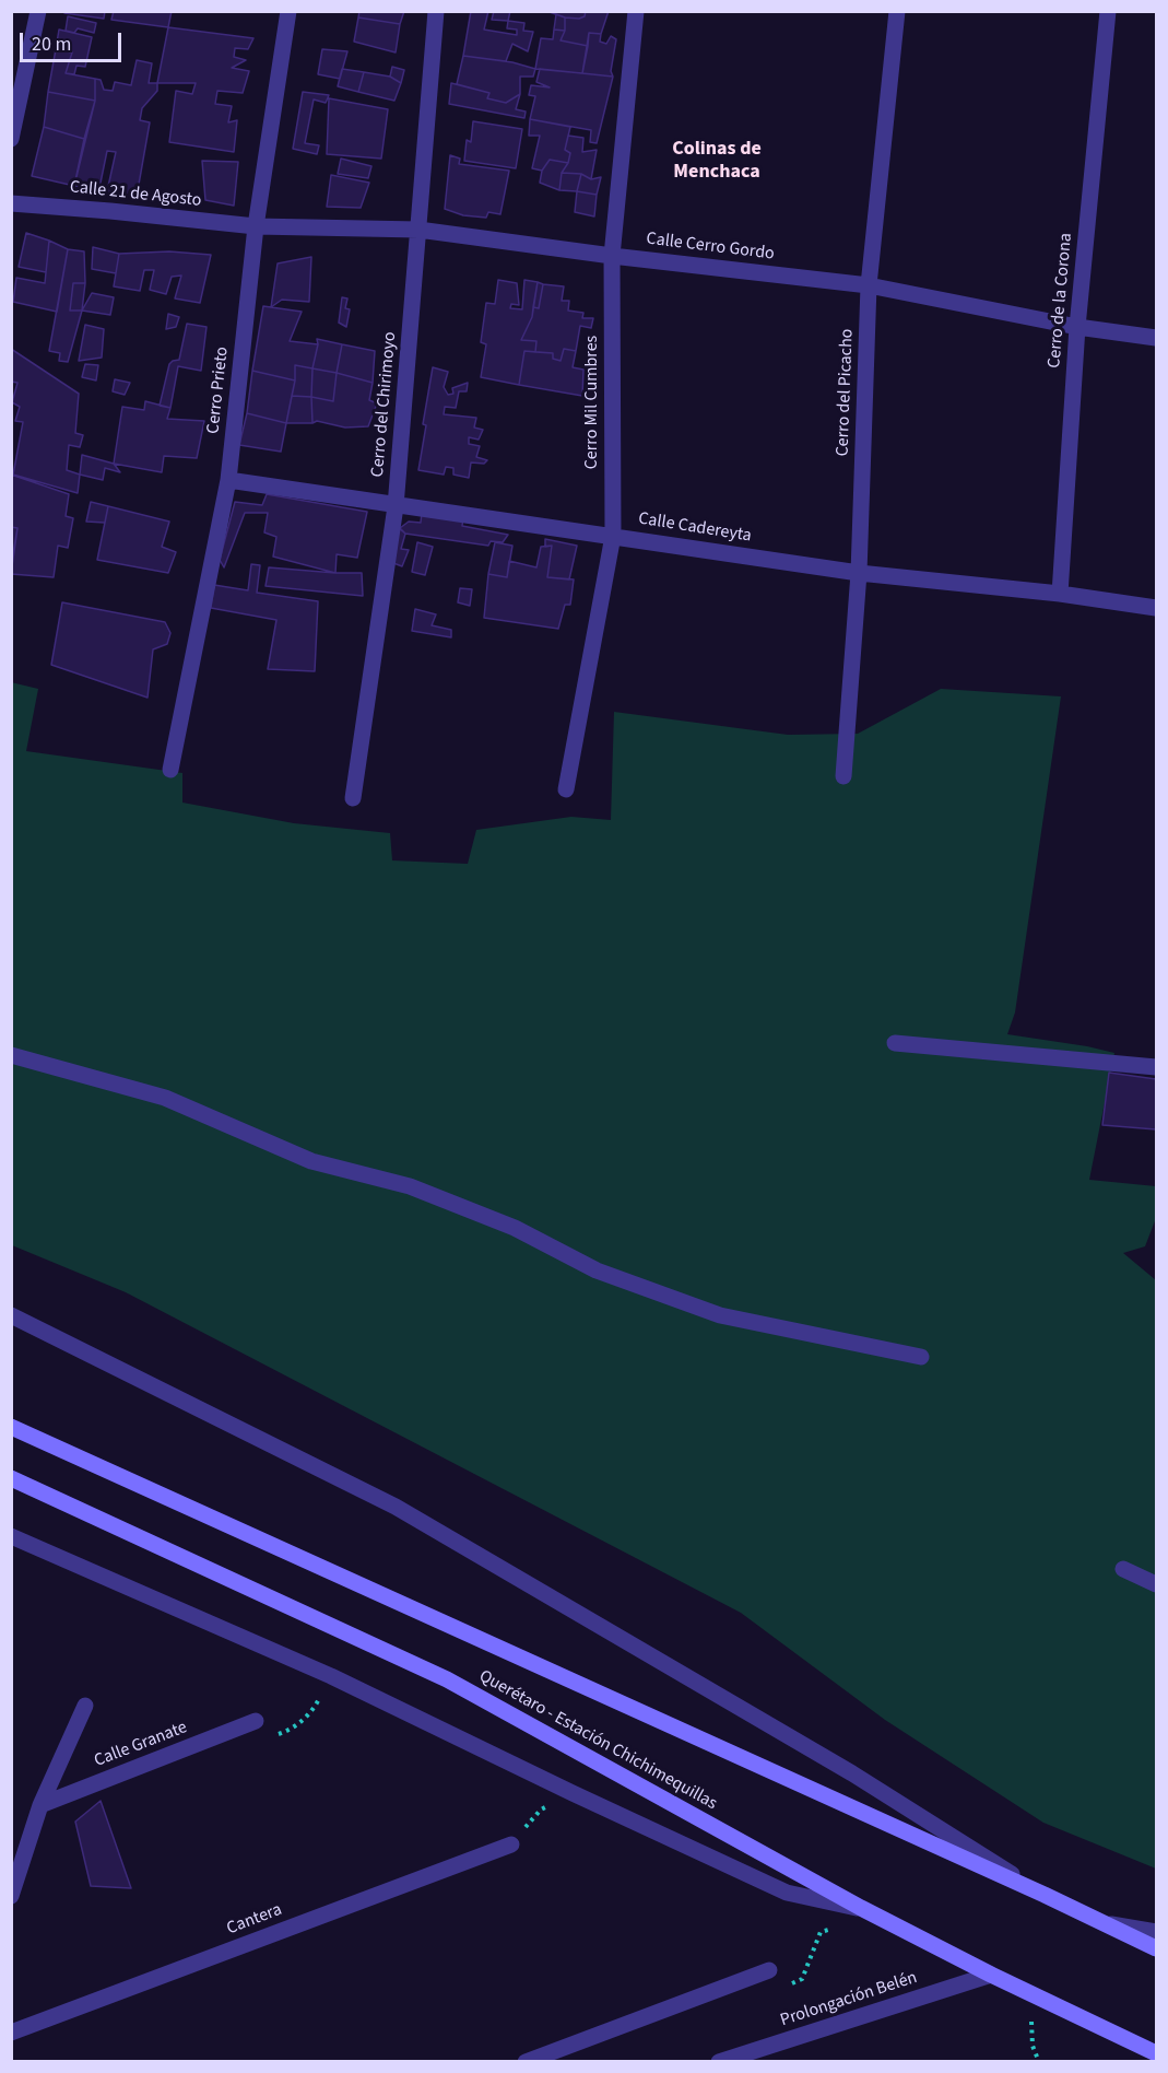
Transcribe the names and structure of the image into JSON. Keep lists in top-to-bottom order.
{
  "streets": {
    "main road": ["Querétaro - Estación Chichimequillas"],
    "street": [
      "Calle 21 de Agosto",
      "Calle Cerro Gordo",
      "Cerro de la Corona",
      "Cerro Prieto",
      "Cerro del Picacho",
      "Cerro Mil Cumbres",
      "Cerro del Chirimoyo",
      "Calle Cadereyta",
      "Calle Granate",
      "Cantera",
      "Prolongación Belén"
    ]
  },
  "crossings": [
    ["Calle 21 de Agosto", "Calle Cerro Gordo"],
    ["Calle 21 de Agosto", "Cerro Prieto"],
    ["Calle Cerro Gordo", "Cerro de la Corona"],
    ["Calle Cerro Gordo", "Cerro Prieto"],
    ["Calle Cerro Gordo", "Cerro del Picacho"],
    ["Calle Cerro Gordo", "Cerro Mil Cumbres"],
    ["Calle Cerro Gordo", "Cerro del Chirimoyo"],
    ["Cerro de la Corona", "Calle Cadereyta"],
    ["Cerro Prieto", "Calle Cadereyta"],
    ["Cerro del Picacho", "Calle Cadereyta"],
    ["Cerro Mil Cumbres", "Calle Cadereyta"],
    ["Cerro del Chirimoyo", "Calle Cadereyta"],
    ["Querétaro - Estación Chichimequillas", "Prolongación Belén"]
  ],
  "districts": ["Colinas de Menchaca"],
  "scale_bar": "20 m"
}
